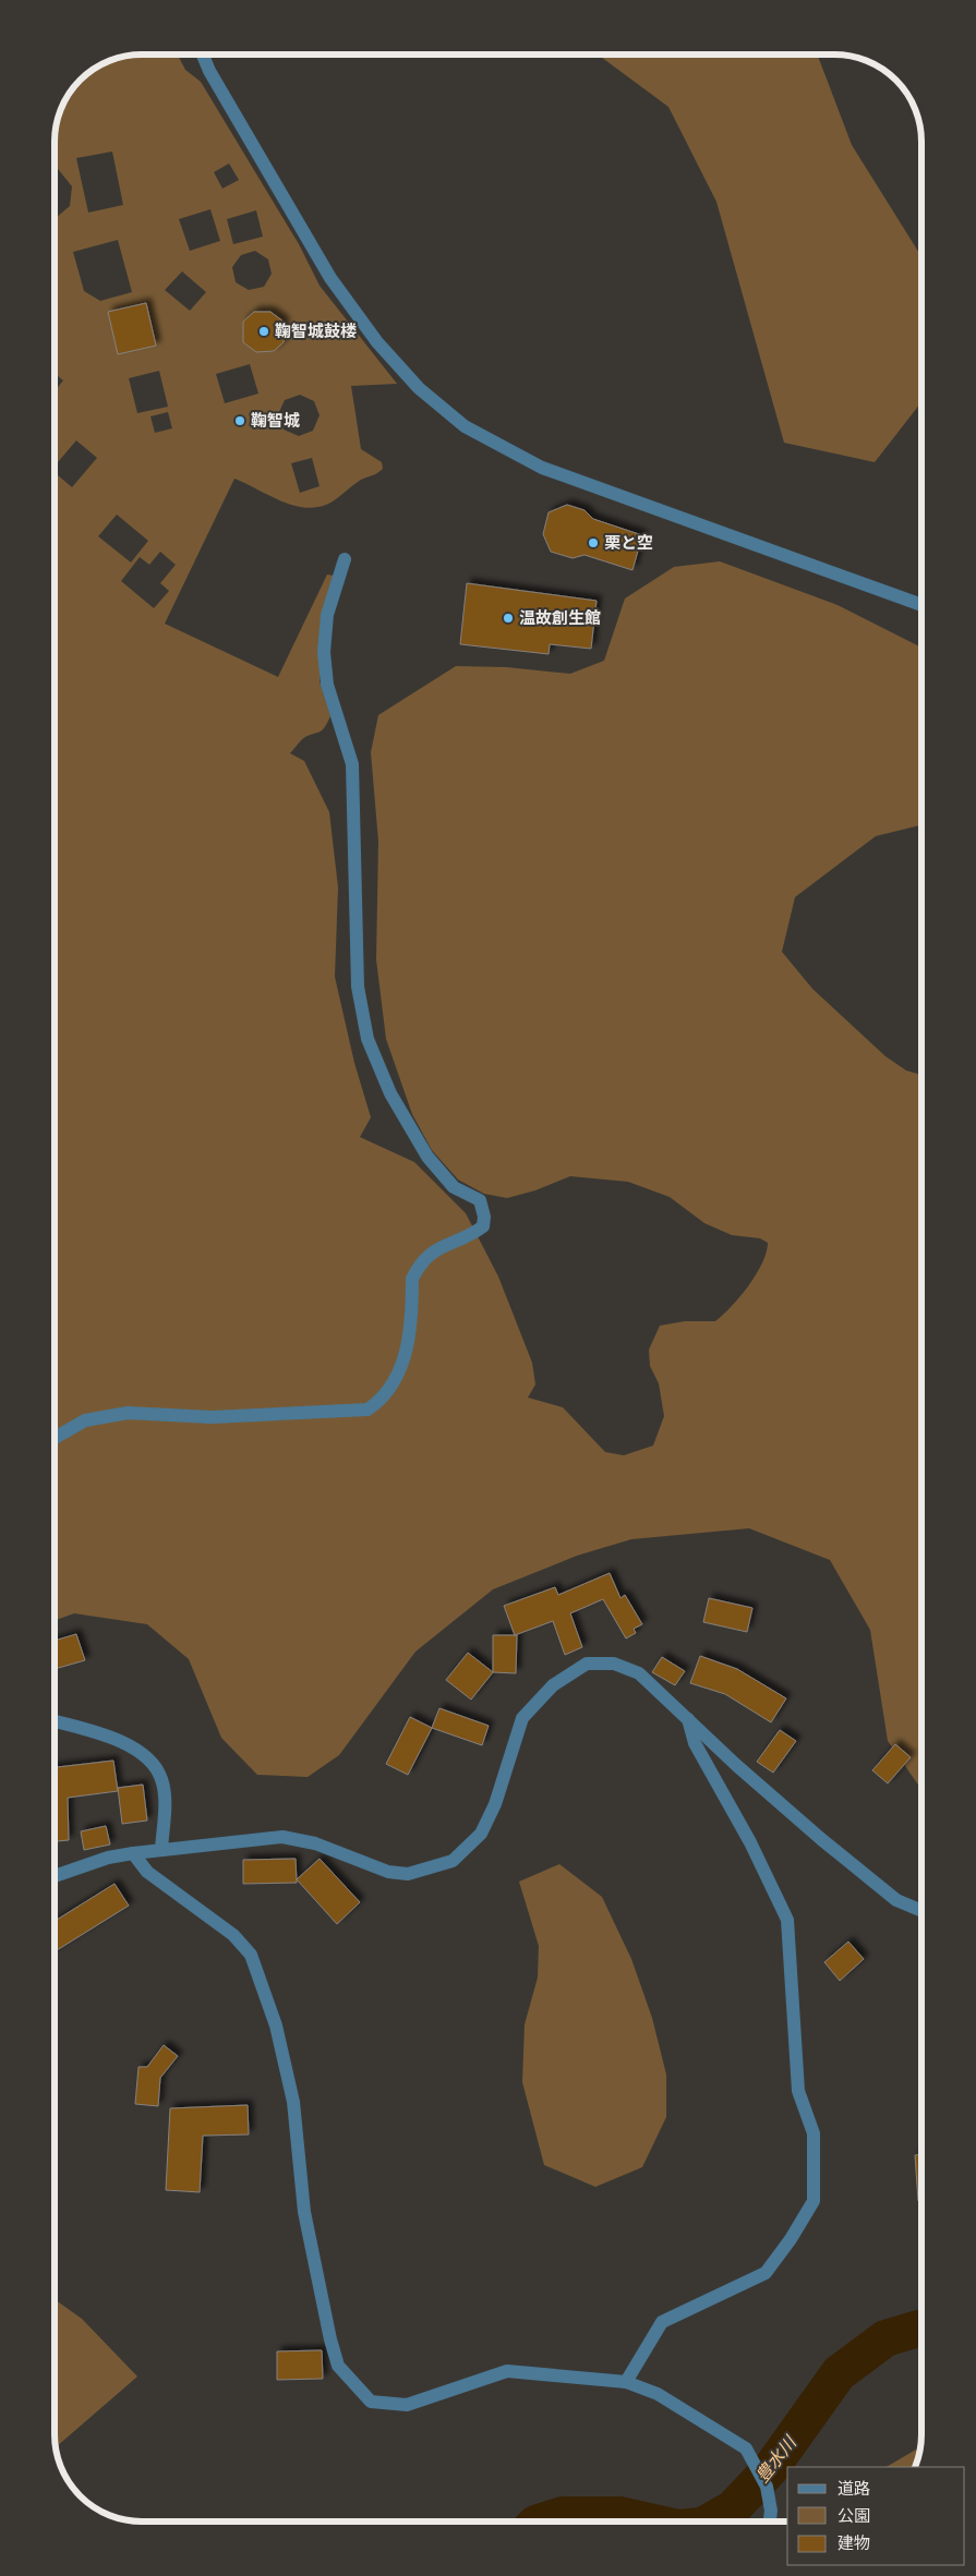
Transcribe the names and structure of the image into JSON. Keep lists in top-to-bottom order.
{
  "water": ["豊水川"],
  "places": [
    "鞠智城鼓楼",
    "鞠智城",
    "栗と空",
    "温故創生館"
  ],
  "legend": ["道路", "公園", "建物"]
}
